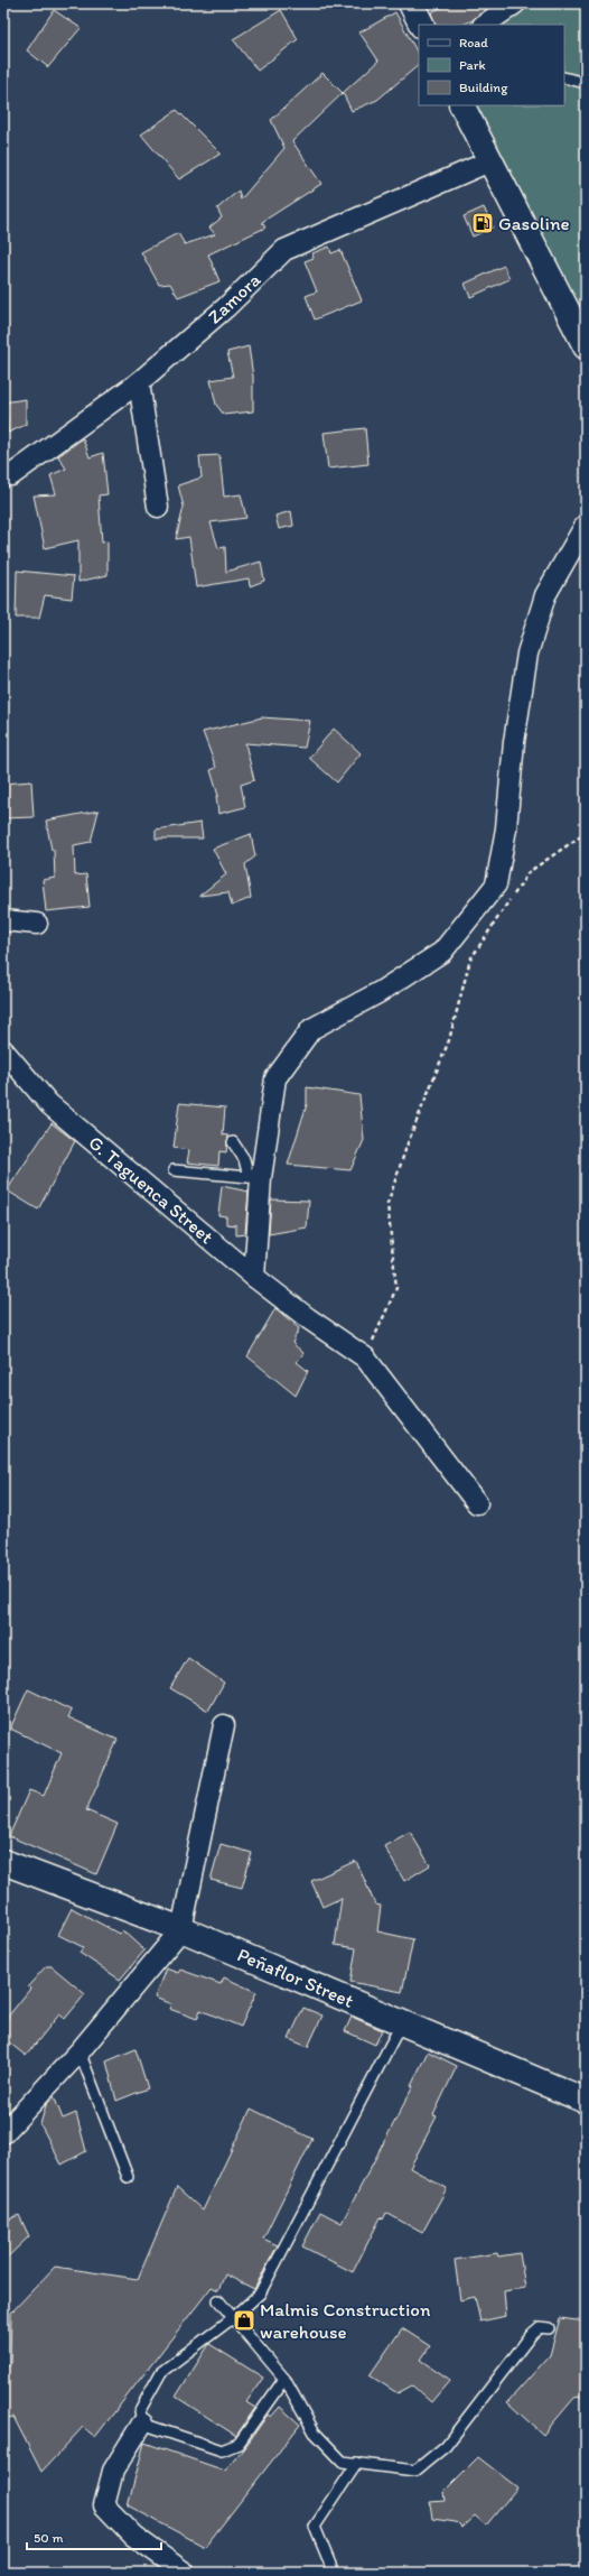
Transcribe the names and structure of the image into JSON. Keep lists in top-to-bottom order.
{
  "streets": {
    "main road": ["Peñaflor Street"],
    "street": ["Zamora", "G. Taguenca Street"]
  },
  "places": {
    "fuel station": ["Gasoline"],
    "shop": ["Malmis Construction warehouse"]
  },
  "legend": ["Road", "Park", "Building"],
  "scale_bar": "50 m"
}
